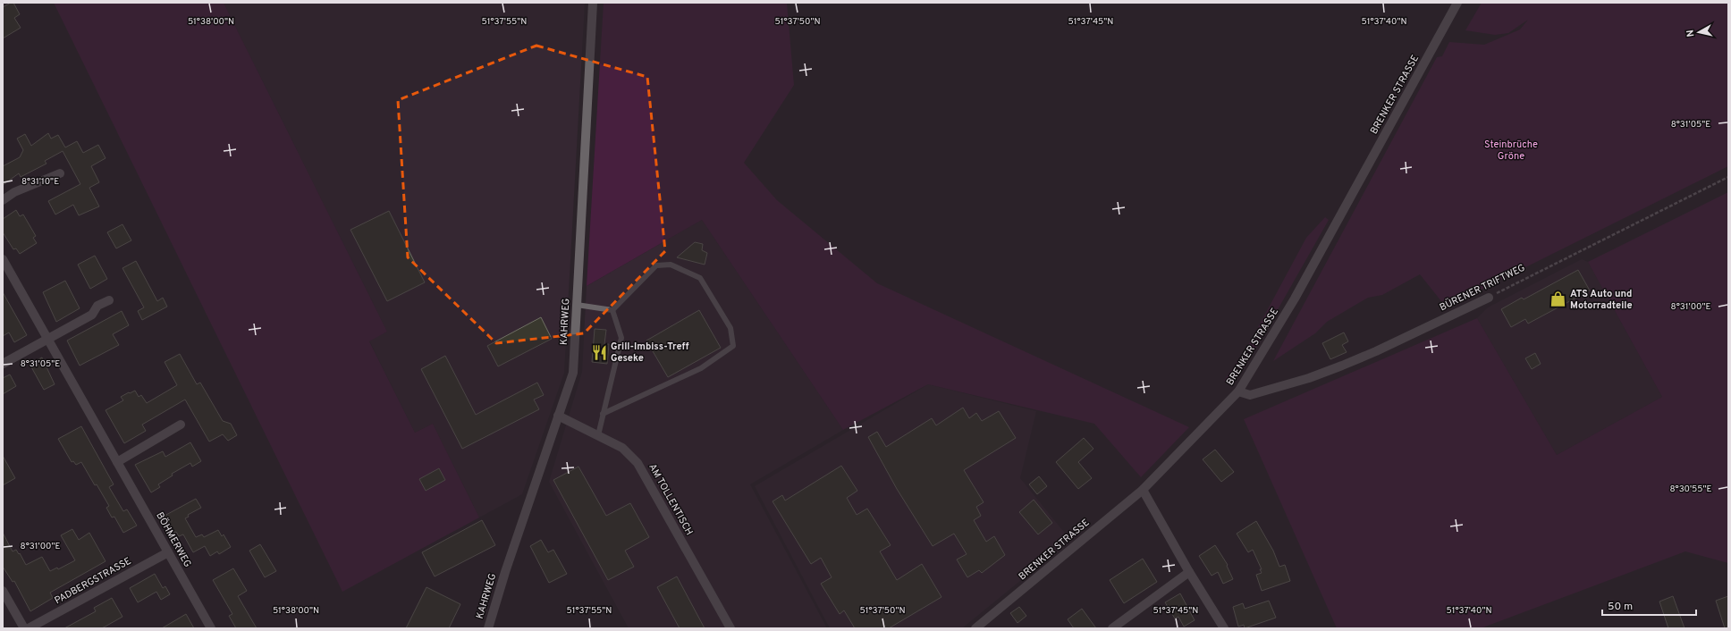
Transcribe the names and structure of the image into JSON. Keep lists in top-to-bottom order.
{
  "streets": {
    "street": [
      "BRENKER STRASSE",
      "BÜRENER TRIFTWEG",
      "KAHRWEG",
      "AM TOLLENTISCH",
      "BÖHMERWEG",
      "PADBERGSTRASSE"
    ]
  },
  "crossings": [
    ["BRENKER STRASSE", "BÜRENER TRIFTWEG"],
    ["KAHRWEG", "AM TOLLENTISCH"],
    ["BÖHMERWEG", "PADBERGSTRASSE"]
  ],
  "parks": ["Steinbrüche Gröne"],
  "places": {
    "shop": ["ATS Auto und Motorradteile"],
    "restaurant": ["Grill-Imbiss-Treff Geseke"]
  },
  "scale_bar": "50 m",
  "north": "left",
  "coordinates": [
    "51°38'00\"N",
    "51°37'55\"N",
    "51°37'50\"N",
    "51°37'45\"N",
    "51°37'40\"N",
    "8°31'05\"E",
    "8°31'10\"E",
    "8°31'00\"E",
    "8°30'55\"E"
  ]
}
